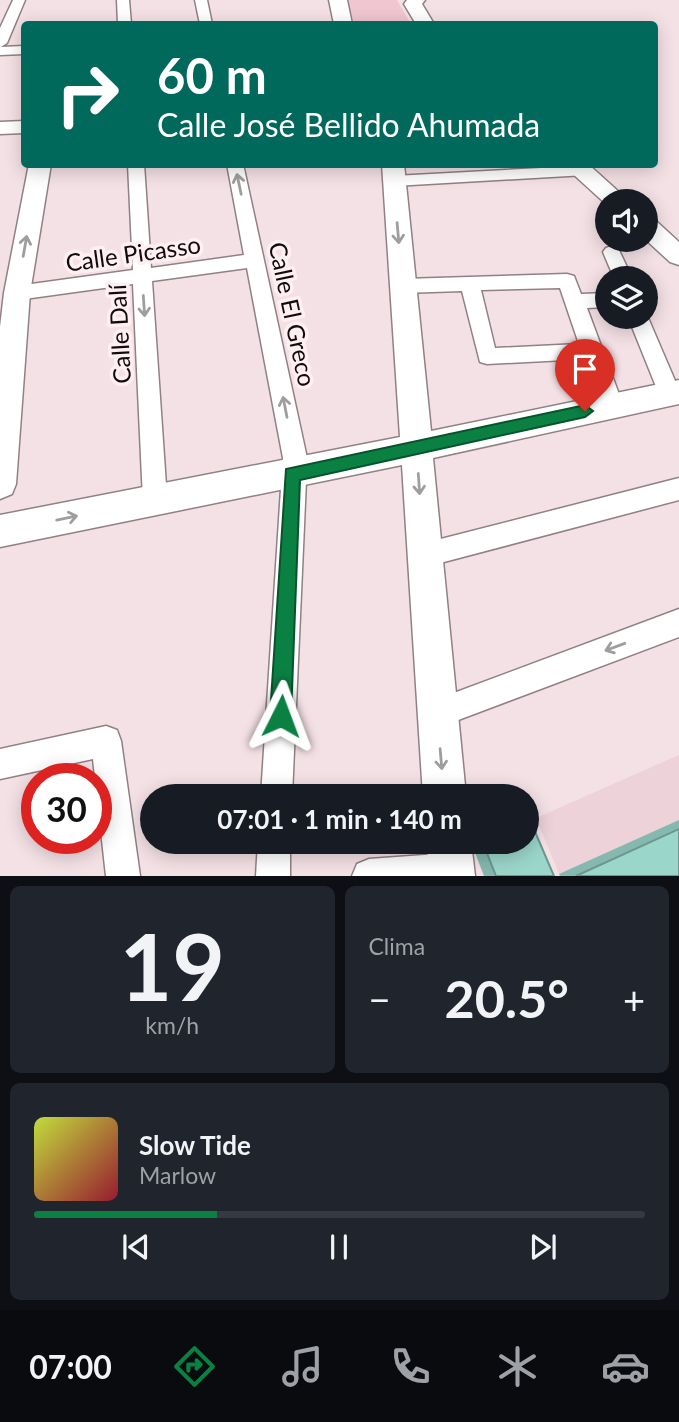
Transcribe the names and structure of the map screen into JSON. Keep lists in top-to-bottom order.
{
  "streets": {
    "street": ["Calle Picasso", "Calle El Greco", "Calle Dalí"]
  },
  "crossings": [
    ["Calle Picasso", "Calle El Greco"],
    ["Calle Picasso", "Calle Dalí"]
  ],
  "page": {
    "turn": ["60 m", "Calle José Bellido Ahumada"],
    "limit": "30",
    "trip": "07:01 · 1 min · 140 m",
    "tile": [
      ["19", "km/h"],
      "Clima"
    ],
    "heat": ["−", "20.5°", "+"],
    "song": ["Slow Tide", "Marlow"],
    "tabs": "07:00"
  }
}
